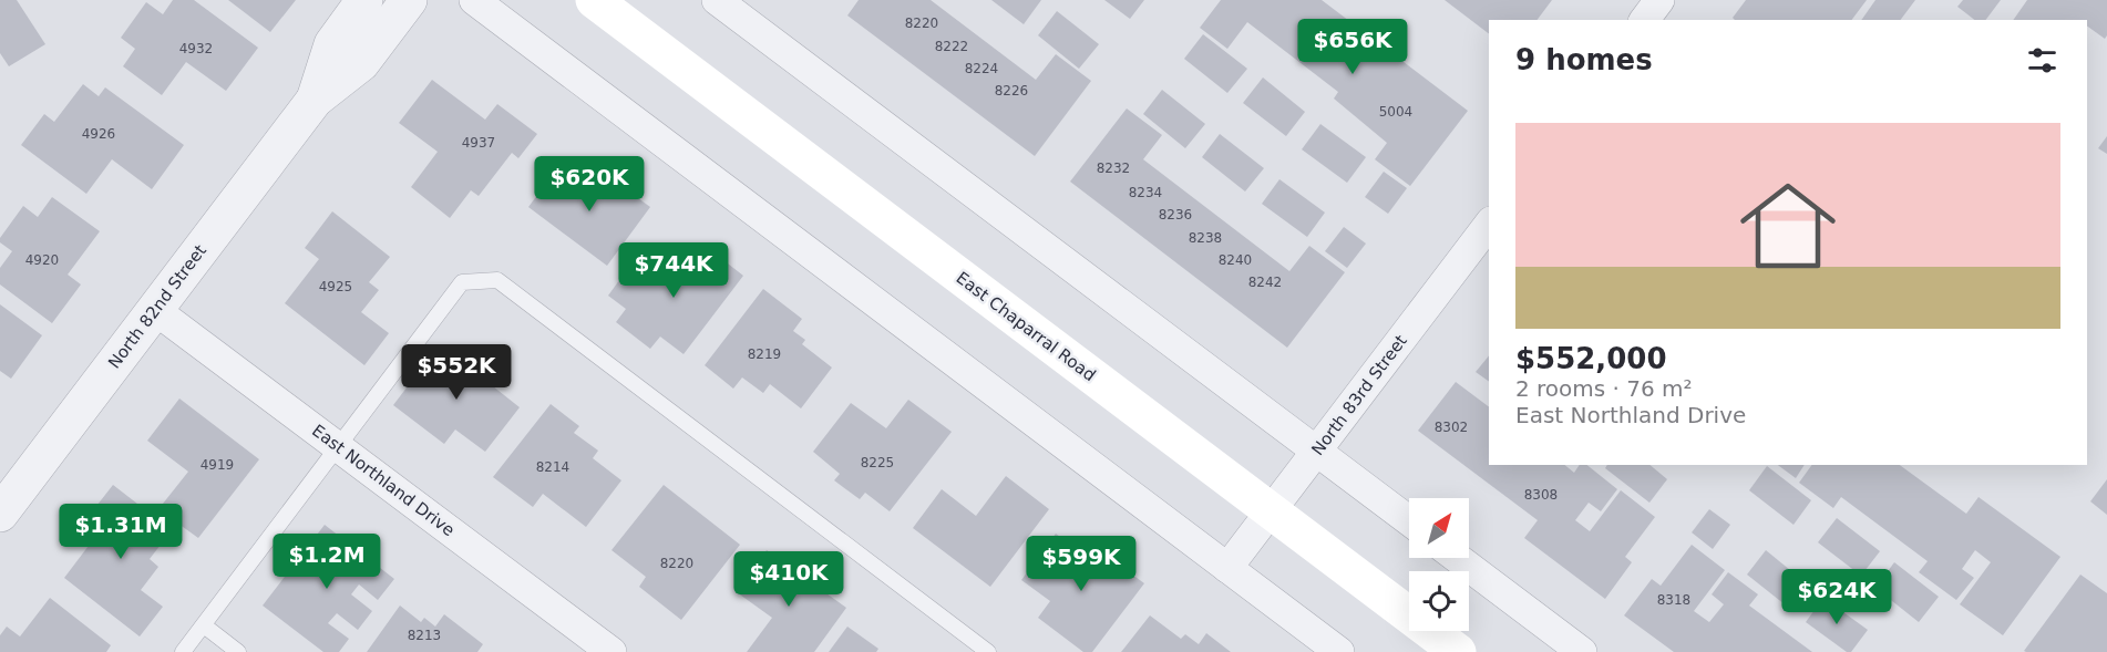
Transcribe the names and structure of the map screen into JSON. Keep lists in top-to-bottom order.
{
  "streets": {
    "main road": ["East Chaparral Road"],
    "street": ["North 82nd Street", "North 83rd Street", "East Northland Drive"]
  },
  "crossings": [
    ["North 82nd Street", "East Northland Drive"],
    ["East Chaparral Road", "North 83rd Street"]
  ],
  "house_numbers": [
    "8220",
    "8222",
    "4932",
    "8224",
    "8226",
    "5004",
    "4926",
    "4937",
    "8232",
    "8234",
    "8236",
    "8238",
    "4920",
    "8240",
    "8242",
    "4925",
    "8219",
    "8302",
    "8225",
    "4919",
    "8214",
    "8308",
    "8220",
    "8318",
    "8213"
  ],
  "north": "top right",
  "page": {
    "price": [
      "$656K",
      "$620K",
      "$744K",
      "$552K",
      "$1.31M",
      "$1.2M",
      "$599K",
      "$410K",
      "$624K"
    ],
    "heading": "9 homes",
    "list": [
      {
        "name": "$552,000",
        "note": "2 rooms · 76 m² · East Northland Drive"
      }
    ]
  }
}
